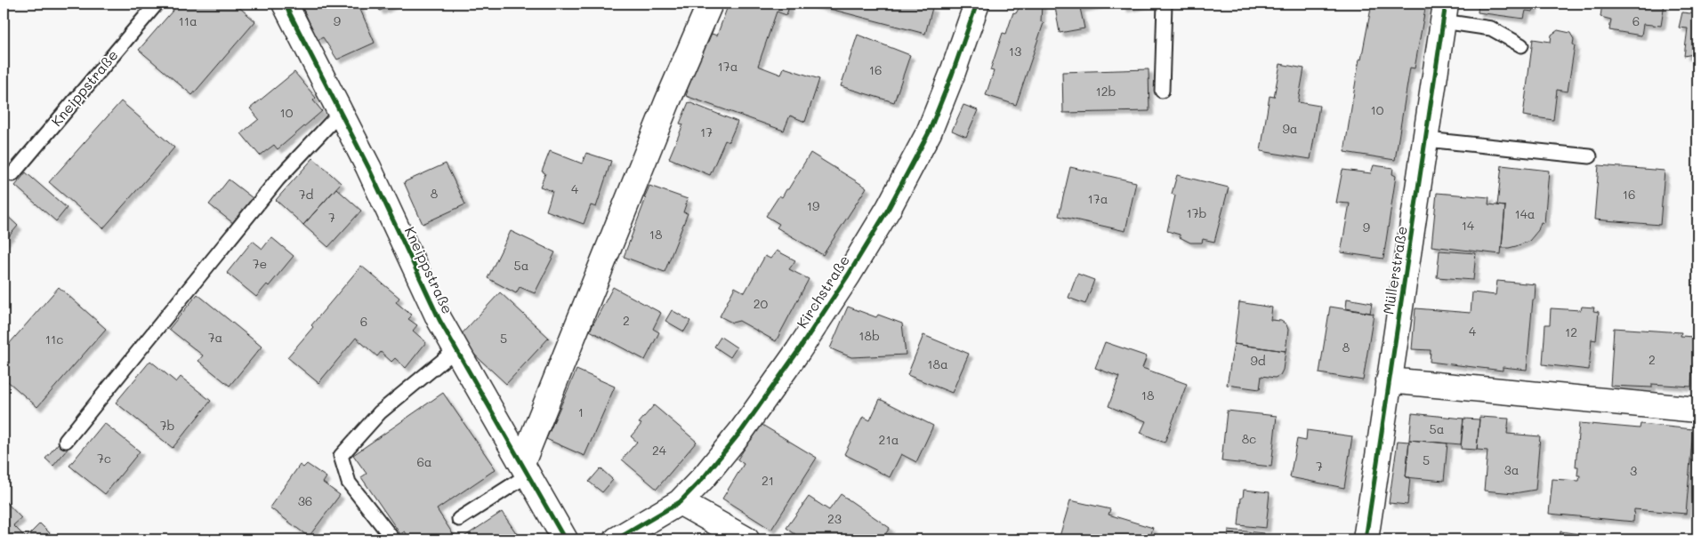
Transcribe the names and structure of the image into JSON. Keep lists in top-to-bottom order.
{
  "streets": {
    "street": ["Kneippstraße", "Müllerstraße", "Kirchstraße"]
  },
  "house_numbers": [
    "11a",
    "9",
    "6",
    "13",
    "17a",
    "16",
    "12b",
    "10",
    "10",
    "9a",
    "17",
    "4",
    "8",
    "7d",
    "16",
    "17a",
    "19",
    "17b",
    "14a",
    "7",
    "14",
    "9",
    "18",
    "7e",
    "5a",
    "20",
    "2",
    "6",
    "4",
    "12",
    "18b",
    "7a",
    "5",
    "11c",
    "8",
    "2",
    "9d",
    "18a",
    "18",
    "1",
    "7b",
    "5a",
    "8c",
    "21a",
    "24",
    "7c",
    "5",
    "6a",
    "7",
    "3a",
    "3",
    "21",
    "36",
    "23"
  ]
}
